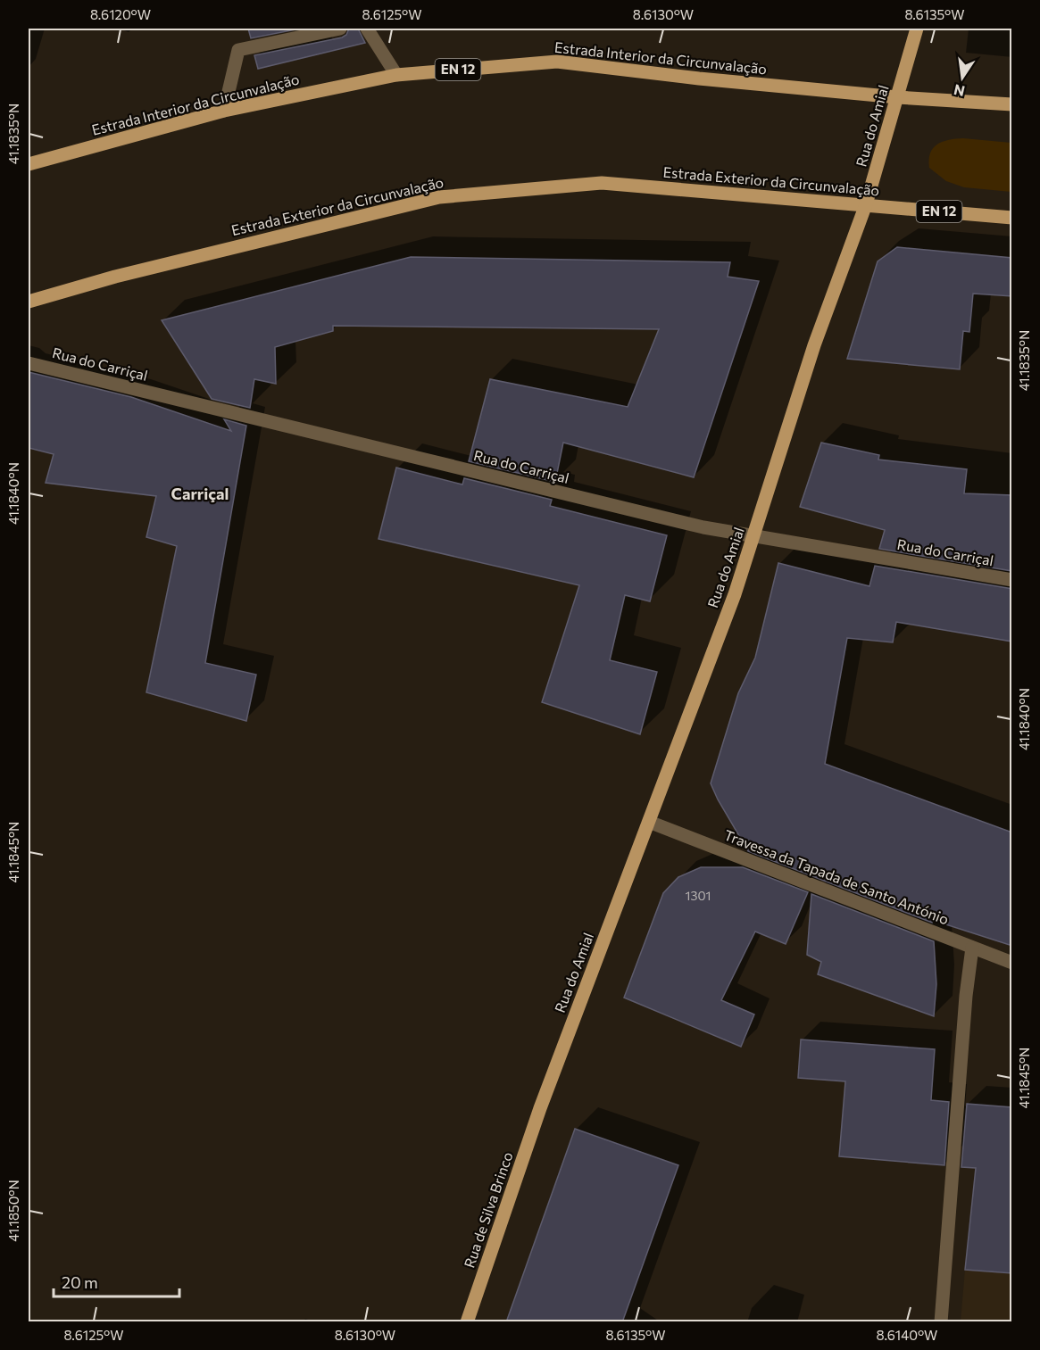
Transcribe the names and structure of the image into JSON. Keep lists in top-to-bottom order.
{
  "streets": {
    "main road": [
      "Estrada Interior da Circunvalação",
      "EN 12",
      "Rua do Amial",
      "Estrada Exterior da Circunvalação",
      "Rua de Silva Brinco"
    ],
    "street": ["Rua do Carriçal", "Travessa da Tapada de Santo António"]
  },
  "crossings": [
    ["Estrada Interior da Circunvalação", "Rua do Amial"],
    ["Rua do Amial", "Estrada Exterior da Circunvalação"],
    ["Rua do Amial", "Rua do Carriçal"],
    ["Rua do Amial", "Travessa da Tapada de Santo António"],
    ["Rua do Amial", "Rua de Silva Brinco"]
  ],
  "districts": ["Carriçal"],
  "house_numbers": ["1301"],
  "scale_bar": "20 m",
  "north": "bottom",
  "coordinates": [
    "8.6120°W",
    "8.6125°W",
    "8.6130°W",
    "8.6135°W",
    "41.1835°N",
    "41.1840°N",
    "41.1845°N",
    "41.1850°N",
    "8.6140°W"
  ]
}
